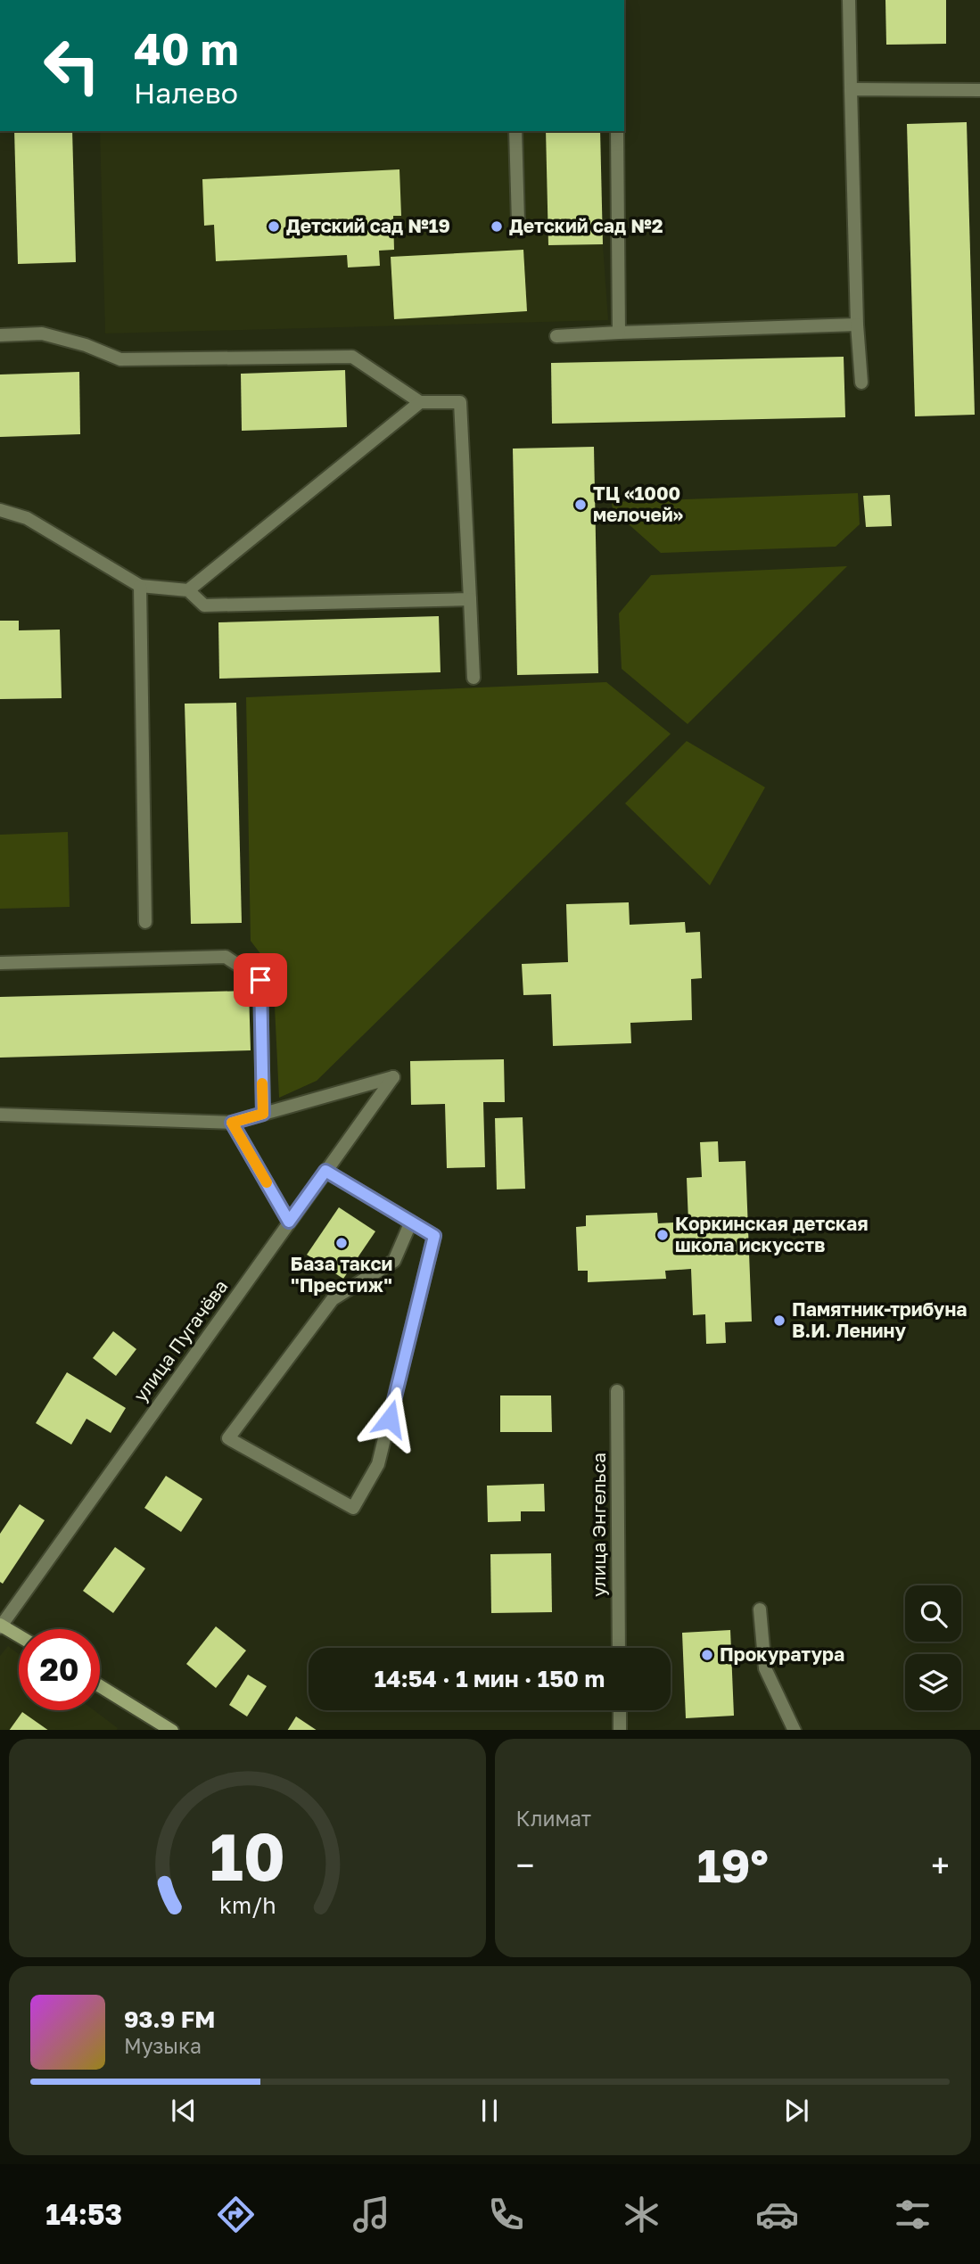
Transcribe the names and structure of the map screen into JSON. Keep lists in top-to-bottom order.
{
  "streets": {
    "street": ["улица Пугачёва", "улица Энгельса"]
  },
  "places": [
    "Детский сад №19",
    "Детский сад №2",
    "ТЦ «1000 мелочей»",
    "Коркинская детская школа искусств",
    "База такси \"Престиж\"",
    "Памятник-трибуна В.И. Ленину",
    "Прокуратура"
  ],
  "page": {
    "turn": ["40 m", "Налево"],
    "limit": "20",
    "trip": "14:54 · 1 мин · 150 m",
    "tile": "Климат",
    "heat": ["−", "19°", "+"],
    "song": ["93.9 FM", "Музыка"],
    "tabs": "14:53",
    "gauge": ["10", "km/h"]
  }
}
